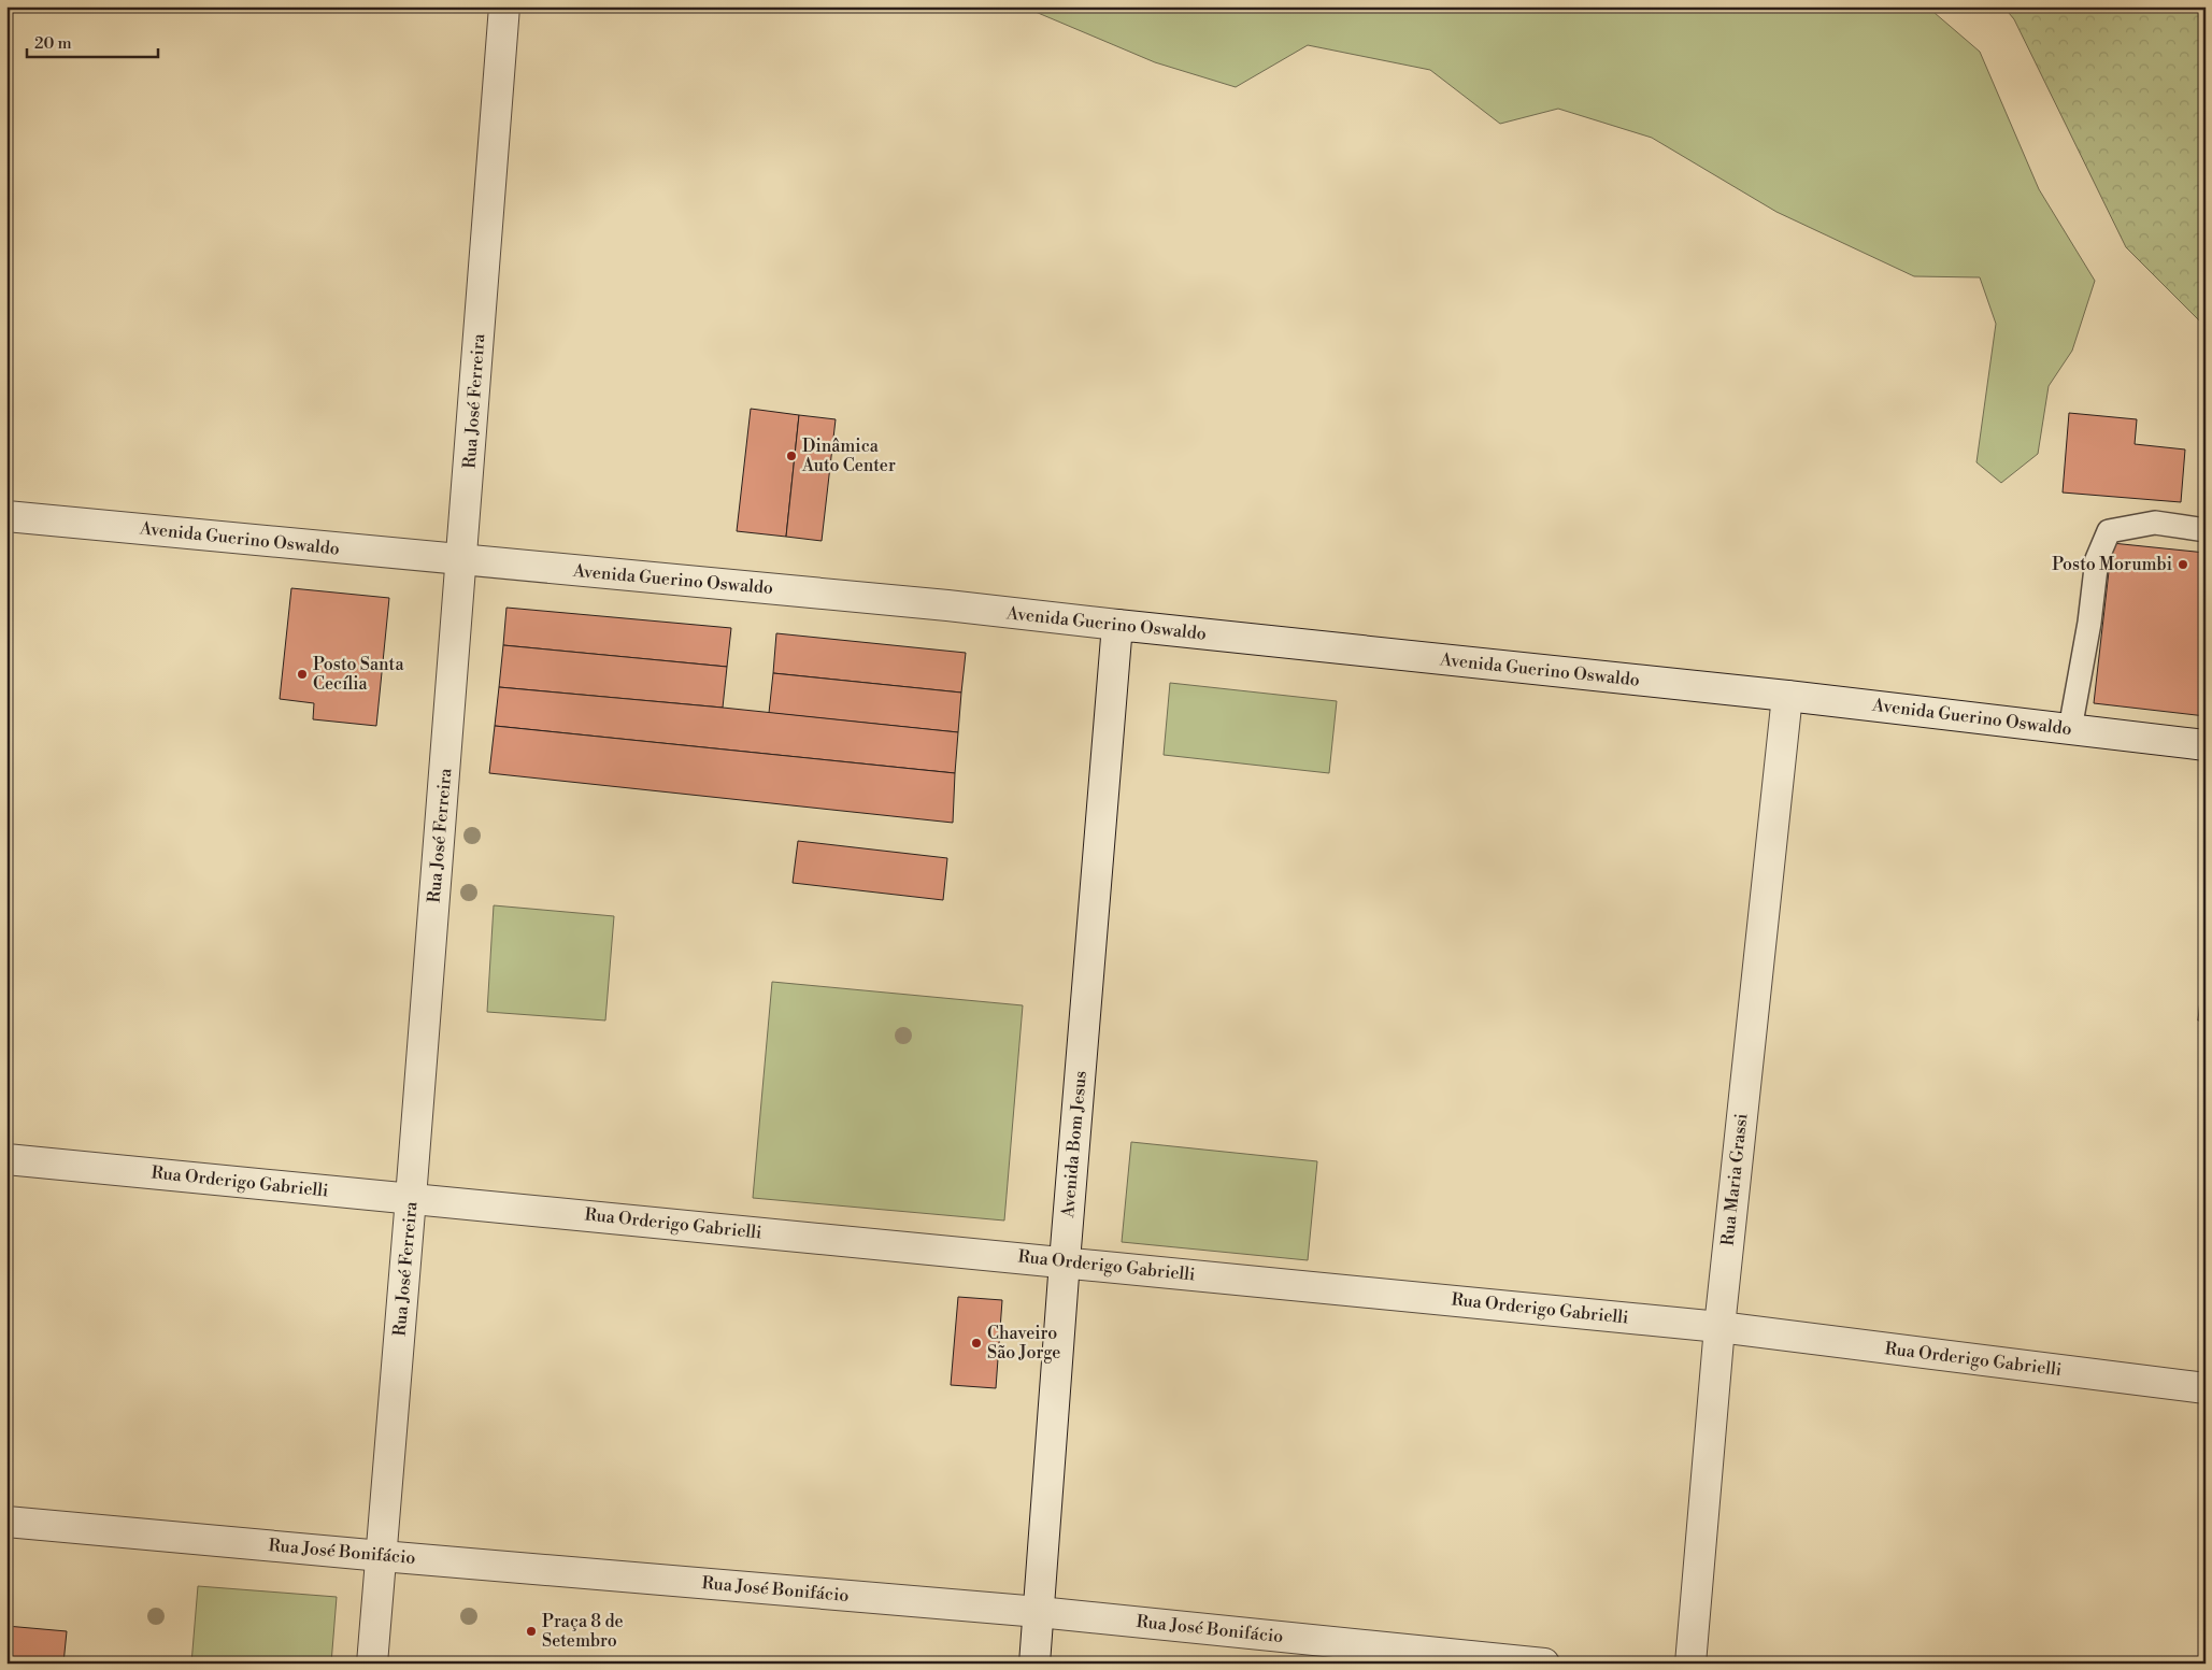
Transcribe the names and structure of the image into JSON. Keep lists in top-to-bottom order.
{
  "streets": {
    "street": [
      "Rua José Ferreira",
      "Avenida Guerino Oswaldo",
      "Avenida Bom Jesus",
      "Rua Maria Grassi",
      "Rua Orderigo Gabrielli",
      "Rua José Bonifácio"
    ]
  },
  "crossings": [
    ["Rua José Ferreira", "Avenida Guerino Oswaldo"],
    ["Rua José Ferreira", "Rua Orderigo Gabrielli"],
    ["Rua José Ferreira", "Rua José Bonifácio"],
    ["Avenida Guerino Oswaldo", "Avenida Bom Jesus"],
    ["Avenida Guerino Oswaldo", "Rua Maria Grassi"],
    ["Avenida Bom Jesus", "Rua Orderigo Gabrielli"],
    ["Avenida Bom Jesus", "Rua José Bonifácio"],
    ["Rua Maria Grassi", "Rua Orderigo Gabrielli"]
  ],
  "places": [
    "Dinâmica Auto Center",
    "Posto Morumbi",
    "Posto Santa Cecília",
    "Chaveiro São Jorge",
    "Praça 8 de Setembro"
  ],
  "scale_bar": "20 m"
}
